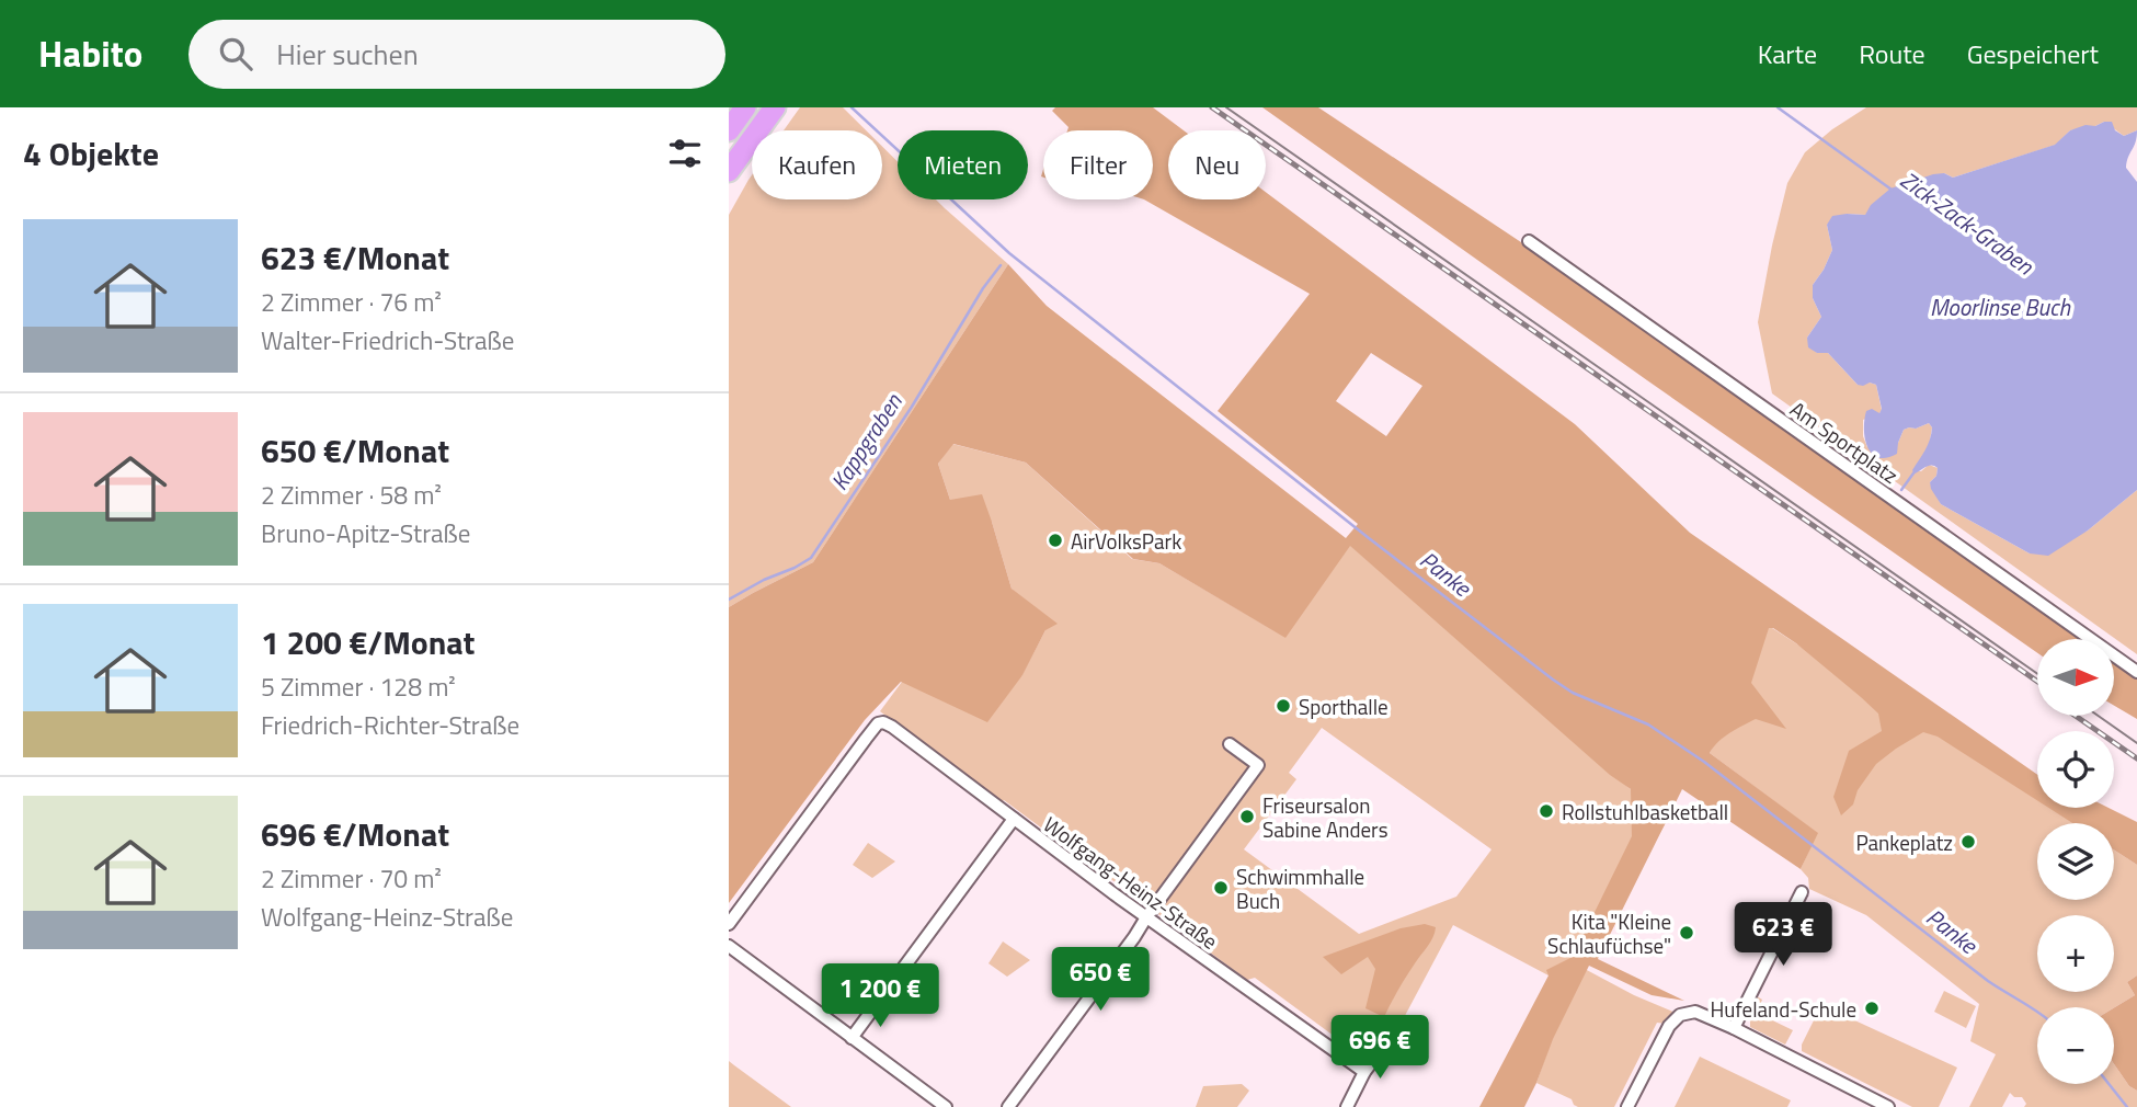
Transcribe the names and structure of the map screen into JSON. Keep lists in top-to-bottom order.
{
  "streets": {
    "street": ["Am Sportplatz", "Wolfgang-Heinz-Straße"]
  },
  "water": [
    "Zick-Zack-Graben",
    "Moorlinse Buch",
    "Kappgraben",
    "Panke"
  ],
  "places": [
    "AirVolksPark",
    "Sporthalle",
    "Rollstuhlbasketball",
    "Friseursalon Sabine Anders",
    "Pankeplatz",
    "Schwimmhalle Buch",
    "Kita \"Kleine Schlaufüchse\"",
    "Hufeland-Schule"
  ],
  "north": "right",
  "page": {
    "header": "Habito",
    "search": "Hier suchen",
    "nav": ["Karte", "Route", "Gespeichert"],
    "heading": "4 Objekte",
    "chip": [
      "Kaufen",
      "Mieten",
      "Filter",
      "Neu"
    ],
    "list": [
      {
        "name": "623 €/Monat",
        "note": "2 Zimmer · 76 m² · Walter-Friedrich-Straße"
      },
      {
        "name": "650 €/Monat",
        "note": "2 Zimmer · 58 m² · Bruno-Apitz-Straße"
      },
      {
        "name": "1 200 €/Monat",
        "note": "5 Zimmer · 128 m² · Friedrich-Richter-Straße"
      },
      {
        "name": "696 €/Monat",
        "note": "2 Zimmer · 70 m² · Wolfgang-Heinz-Straße"
      }
    ],
    "map_buttons": ["+", "−"],
    "price": [
      "623 €",
      "650 €",
      "1 200 €",
      "696 €"
    ]
  }
}
